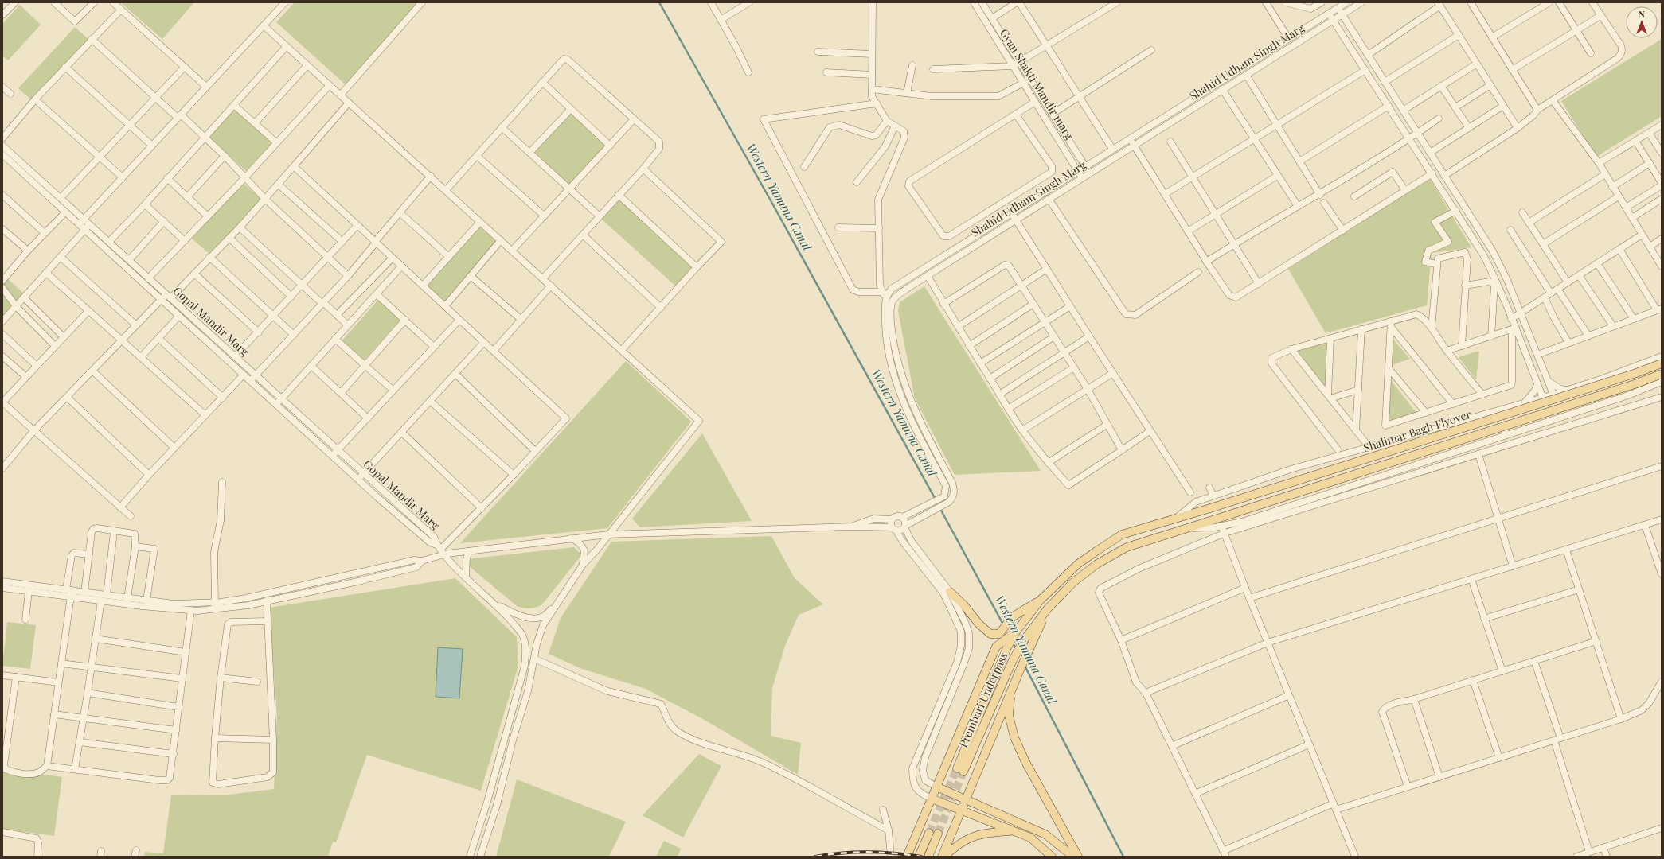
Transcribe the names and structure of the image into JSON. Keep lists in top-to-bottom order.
{
  "streets": {
    "main road": ["Shalimar Bagh Flyover", "Prembari Underpass"],
    "street": ["Shahid Udham Singh Marg", "Gyan Shakti Mandir marg", "Gopal Mandir Marg"]
  },
  "crossings": [
    ["Shahid Udham Singh Marg", "Gyan Shakti Mandir marg"],
    ["Shalimar Bagh Flyover", "Prembari Underpass"]
  ],
  "water": ["Western Yamuna Canal"],
  "north": "top"
}
